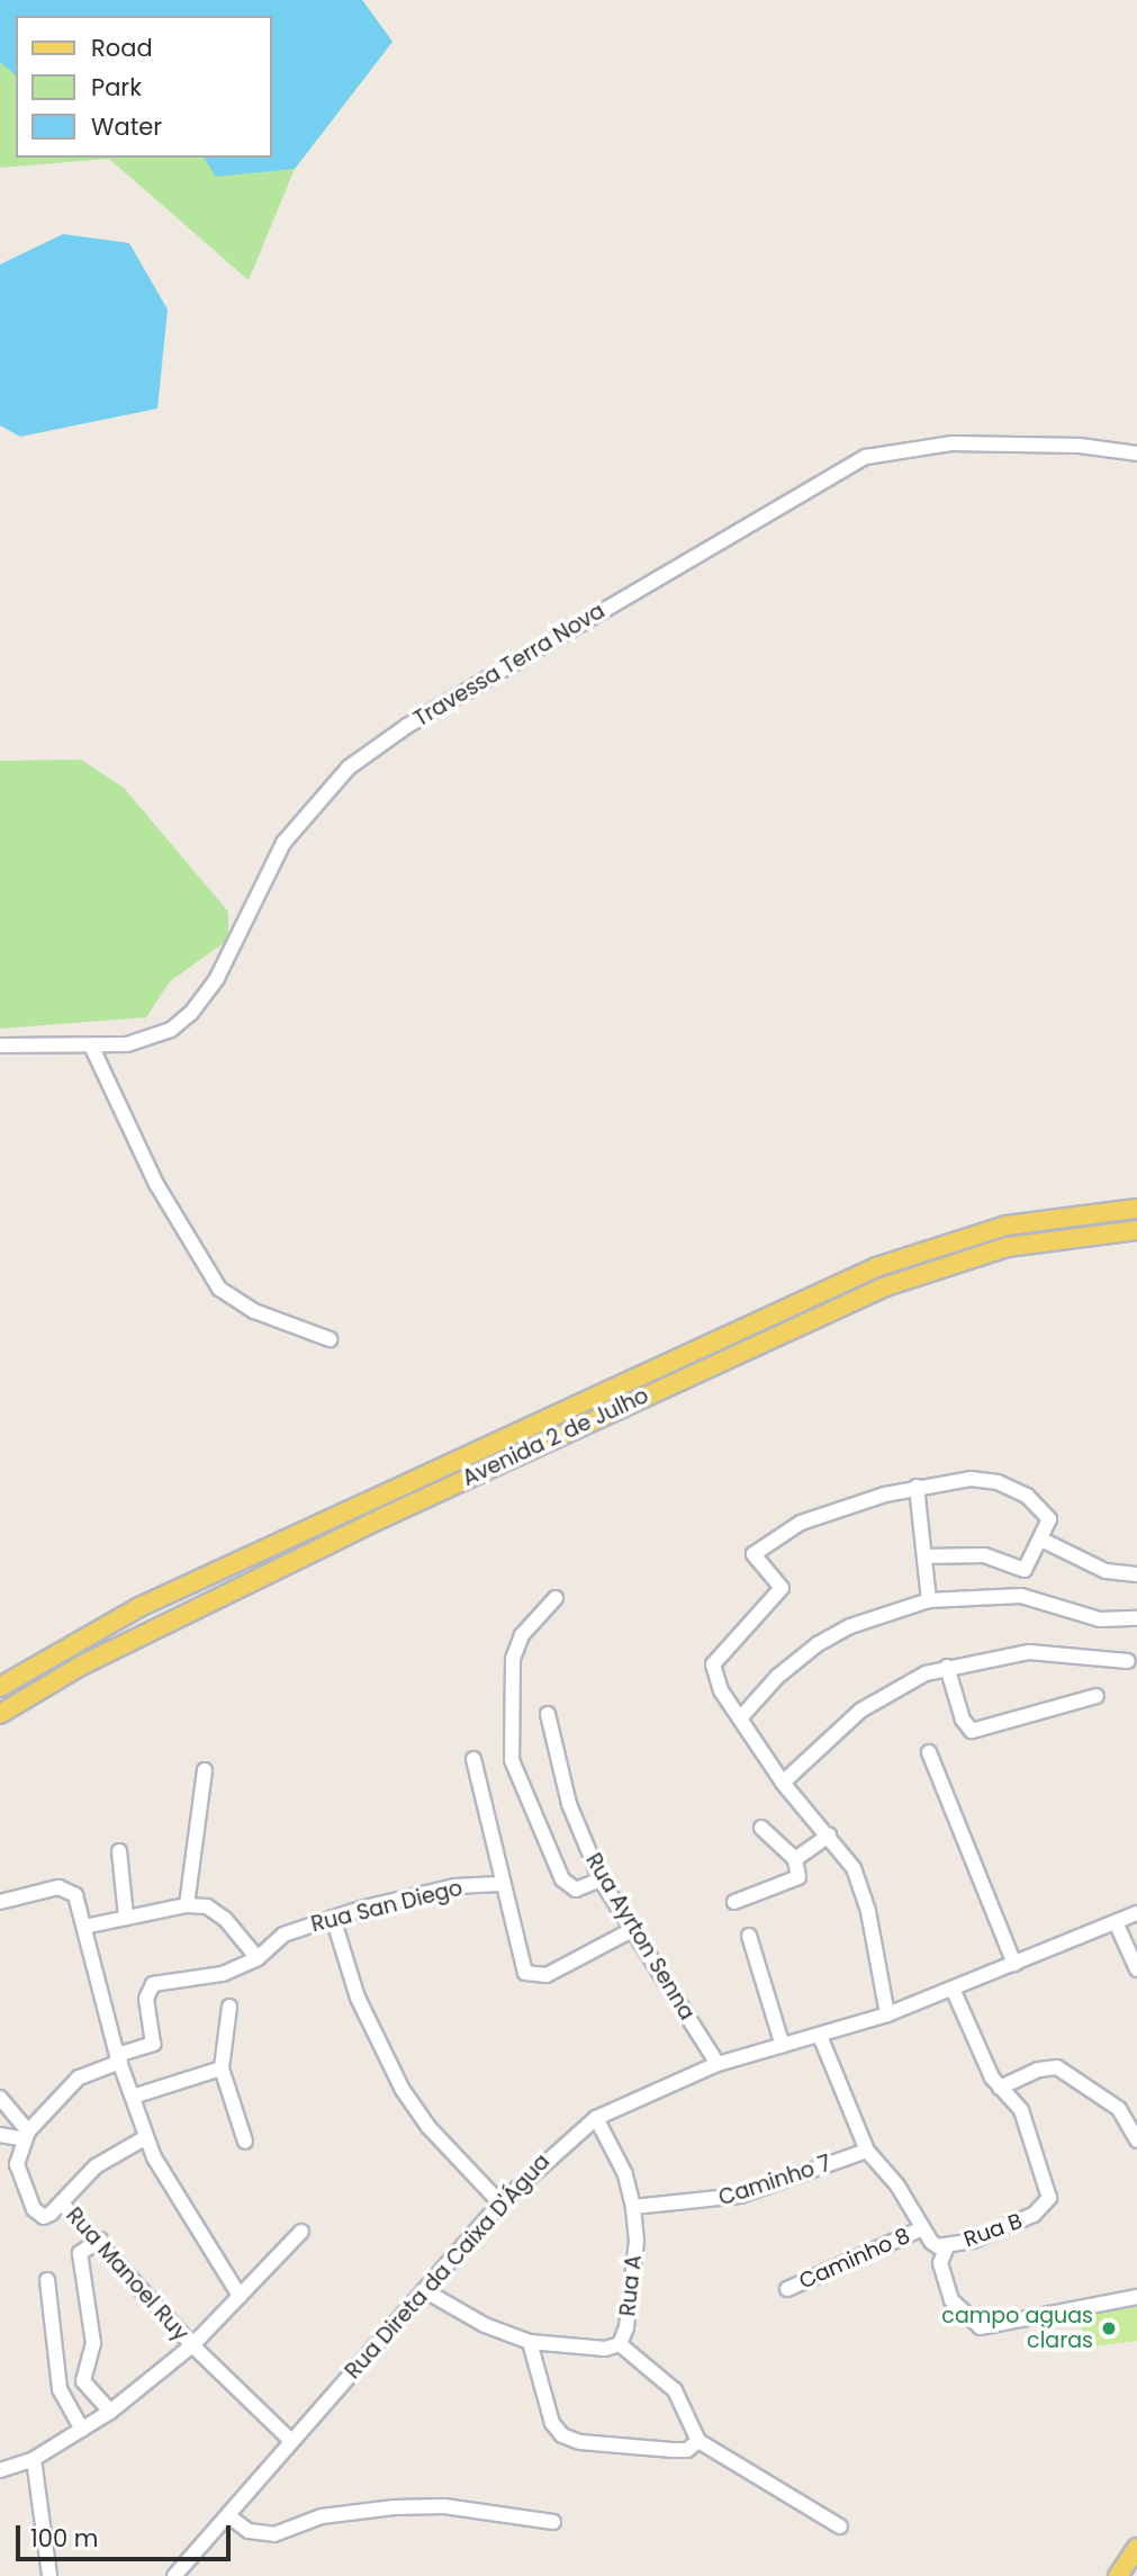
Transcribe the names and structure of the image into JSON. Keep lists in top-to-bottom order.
{
  "streets": {
    "main road": ["Avenida 2 de Julho"],
    "street": [
      "Travessa Terra Nova",
      "Rua San Diego",
      "Rua Ayrton Senna",
      "Caminho 7",
      "Rua B",
      "Caminho 8",
      "Rua Direta da Caixa D'Água",
      "Rua Manoel Ruy",
      "Rua A"
    ]
  },
  "crossings": [
    ["Rua Ayrton Senna", "Rua Direta da Caixa D'Água"],
    ["Caminho 7", "Rua B"],
    ["Caminho 7", "Rua A"],
    ["Rua B", "Caminho 8"],
    ["Rua B", "Rua Direta da Caixa D'Água"],
    ["Rua Direta da Caixa D'Água", "Rua Manoel Ruy"],
    ["Rua Direta da Caixa D'Água", "Rua A"]
  ],
  "places": ["campo aguas claras"],
  "legend": ["Road", "Park", "Water"],
  "scale_bar": "100 m"
}
